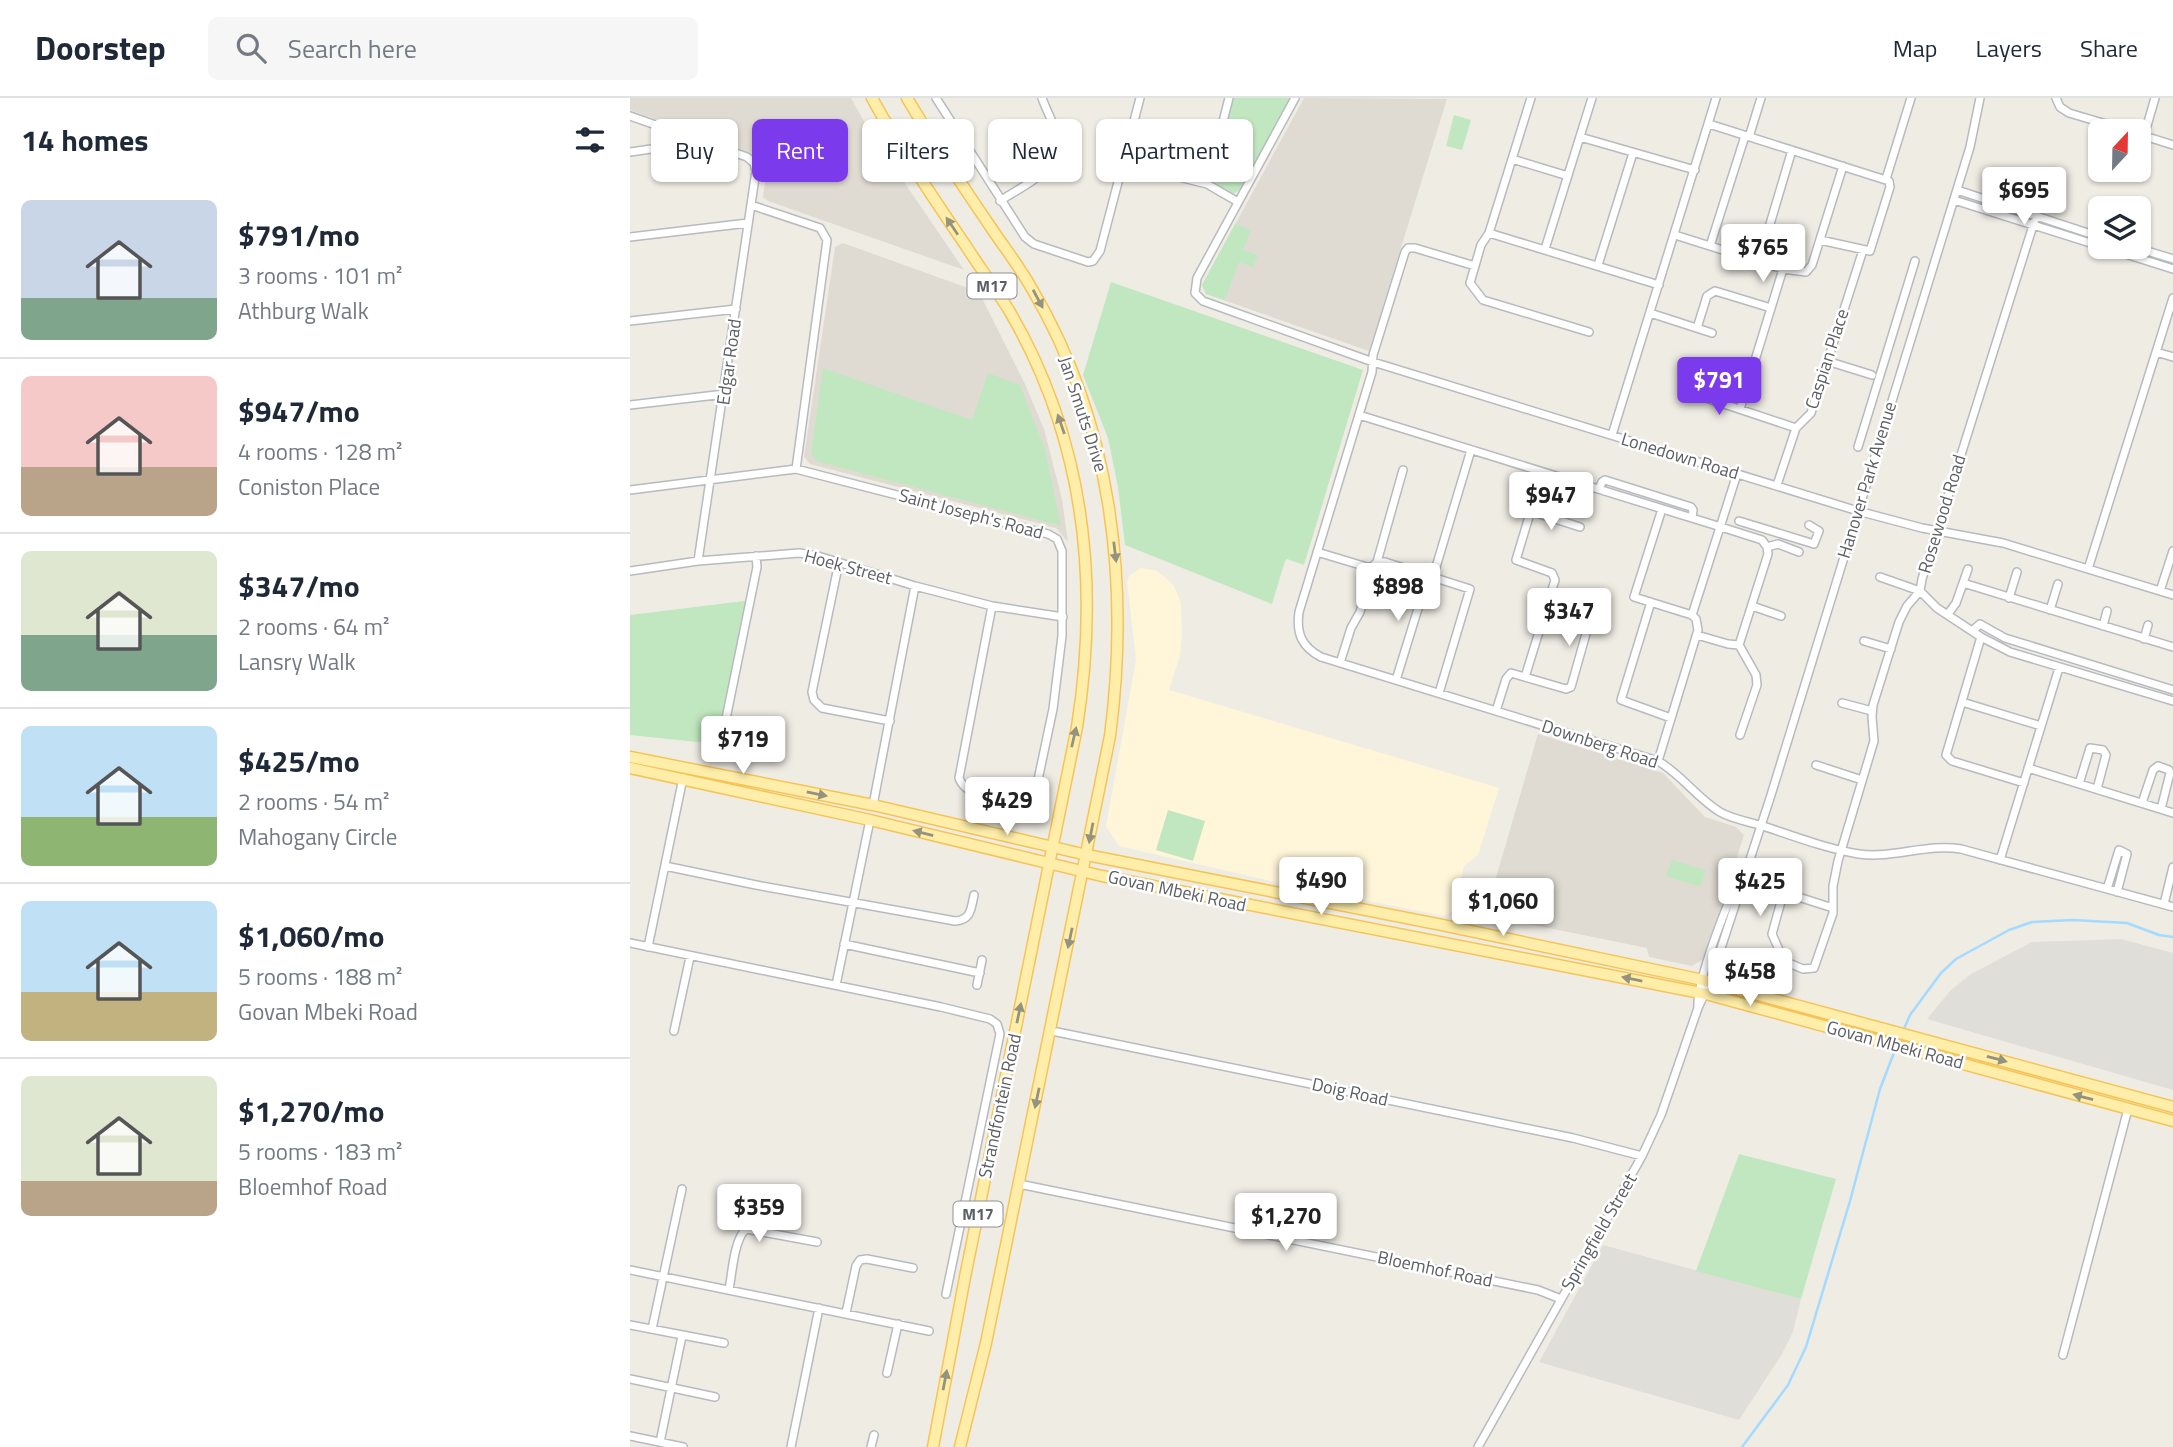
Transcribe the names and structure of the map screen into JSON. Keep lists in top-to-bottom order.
{
  "streets": {
    "main road": [
      "M17",
      "Jan Smuts Drive",
      "Govan Mbeki Road",
      "Strandfontein Road"
    ],
    "street": [
      "Caspian Place",
      "Edgar Road",
      "Lonedown Road",
      "Hanover Park Avenue",
      "Saint Joseph's Road",
      "Rosewood Road",
      "Hoek Street",
      "Downberg Road",
      "Doig Road",
      "Springfield Street",
      "Bloemhof Road"
    ]
  },
  "crossings": [
    ["Edgar Road", "Saint Joseph's Road"],
    ["Edgar Road", "Hoek Street"],
    ["Jan Smuts Drive", "Govan Mbeki Road"],
    ["Jan Smuts Drive", "Strandfontein Road"],
    ["Lonedown Road", "Hanover Park Avenue"],
    ["Lonedown Road", "Rosewood Road"],
    ["Lonedown Road", "Downberg Road"],
    ["Hanover Park Avenue", "Downberg Road"],
    ["Hanover Park Avenue", "Govan Mbeki Road"],
    ["Hanover Park Avenue", "Springfield Street"],
    ["Saint Joseph's Road", "Hoek Street"],
    ["Rosewood Road", "Downberg Road"],
    ["Govan Mbeki Road", "Strandfontein Road"],
    ["Govan Mbeki Road", "Springfield Street"],
    ["Doig Road", "Springfield Street"],
    ["Strandfontein Road", "Bloemhof Road"],
    ["Springfield Street", "Bloemhof Road"]
  ],
  "north": "top",
  "page": {
    "header": "Doorstep",
    "search": "Search here",
    "nav": ["Map", "Layers", "Share"],
    "heading": "14 homes",
    "chip": [
      "Buy",
      "Rent",
      "Filters",
      "New",
      "Apartment"
    ],
    "price": [
      "$695",
      "$765",
      "$791",
      "$947",
      "$898",
      "$347",
      "$719",
      "$429",
      "$490",
      "$425",
      "$1,060",
      "$458",
      "$359",
      "$1,270"
    ],
    "list": [
      {
        "name": "$791/mo",
        "note": "3 rooms · 101 m² · Athburg Walk"
      },
      {
        "name": "$947/mo",
        "note": "4 rooms · 128 m² · Coniston Place"
      },
      {
        "name": "$347/mo",
        "note": "2 rooms · 64 m² · Lansry Walk"
      },
      {
        "name": "$425/mo",
        "note": "2 rooms · 54 m² · Mahogany Circle"
      },
      {
        "name": "$1,060/mo",
        "note": "5 rooms · 188 m² · Govan Mbeki Road"
      },
      {
        "name": "$1,270/mo",
        "note": "5 rooms · 183 m² · Bloemhof Road"
      }
    ]
  }
}
